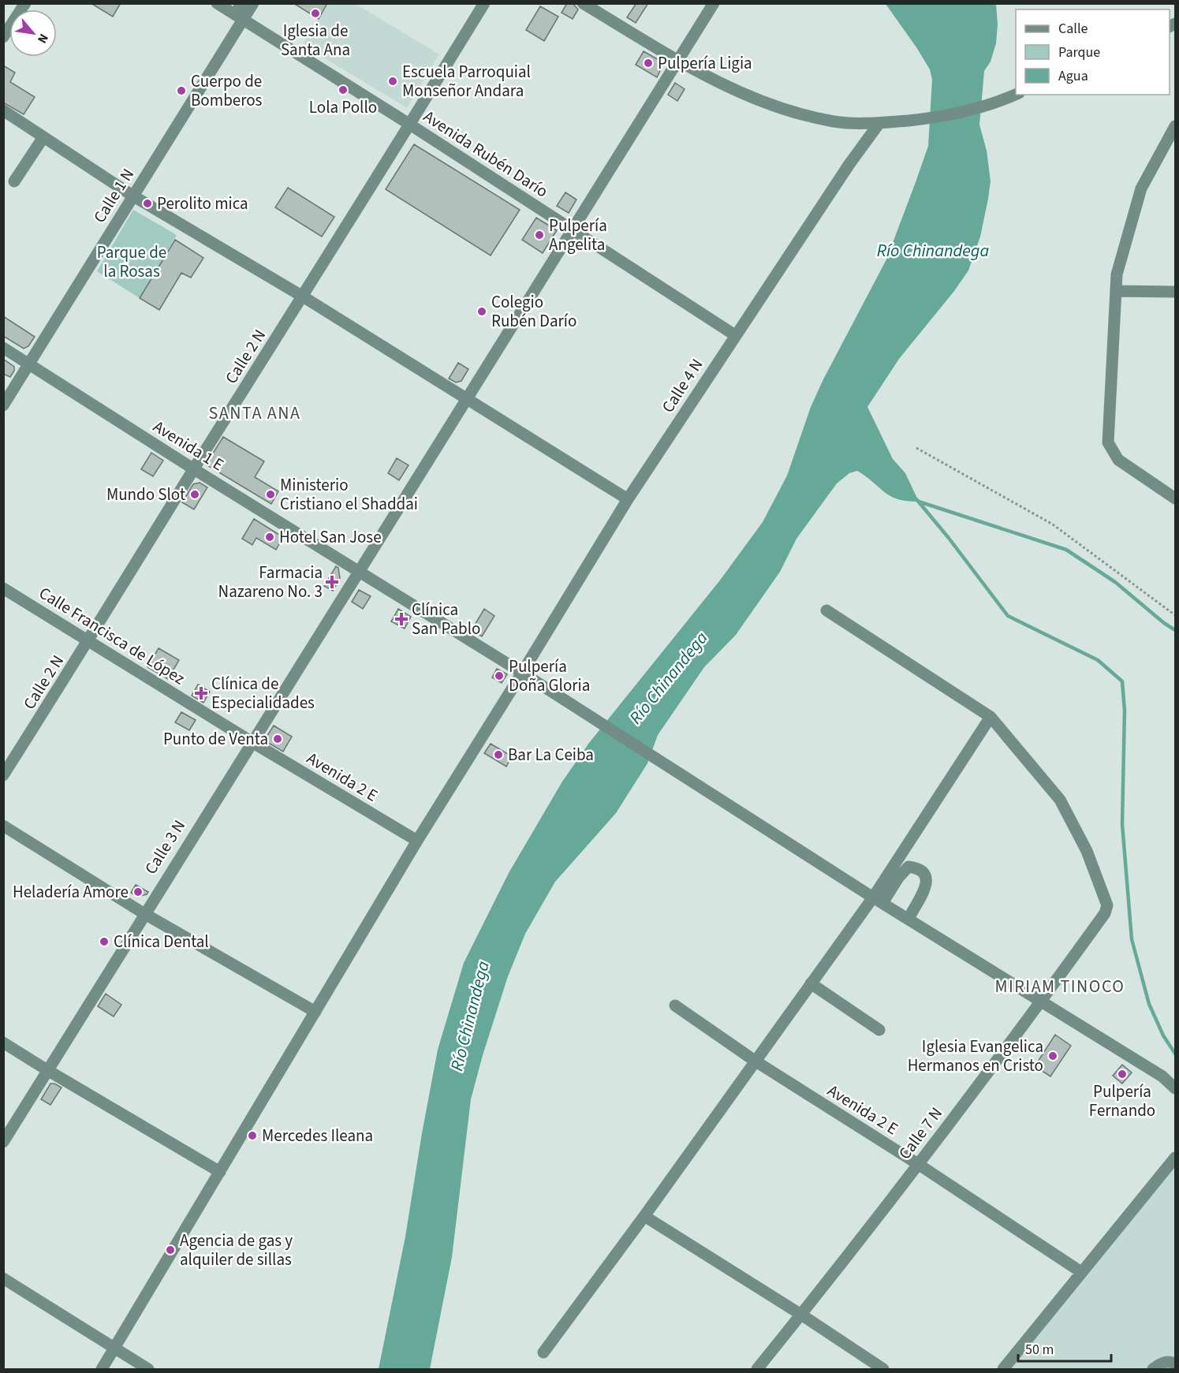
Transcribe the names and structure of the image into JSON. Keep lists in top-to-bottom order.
{
  "streets": {
    "street": [
      "Avenida Rubén Darío",
      "Calle 1 N",
      "Calle 2 N",
      "Calle 4 N",
      "Avenida 1 E",
      "Calle Francisca de López",
      "Avenida 2 E",
      "Calle 3 N",
      "Calle 7 N"
    ]
  },
  "crossings": [
    ["Avenida Rubén Darío", "Calle 1 N"],
    ["Avenida Rubén Darío", "Calle 2 N"],
    ["Avenida Rubén Darío", "Calle 4 N"],
    ["Avenida Rubén Darío", "Calle 3 N"],
    ["Calle 1 N", "Avenida 1 E"],
    ["Calle 2 N", "Avenida 1 E"],
    ["Calle 2 N", "Calle Francisca de López"],
    ["Calle 4 N", "Avenida 1 E"],
    ["Calle 4 N", "Avenida 2 E"],
    ["Avenida 1 E", "Calle 3 N"],
    ["Avenida 1 E", "Calle 7 N"],
    ["Calle Francisca de López", "Avenida 2 E"],
    ["Calle Francisca de López", "Calle 3 N"],
    ["Avenida 2 E", "Calle 3 N"],
    ["Avenida 2 E", "Calle 7 N"]
  ],
  "districts": ["SANTA ANA", "MIRIAM TINOCO"],
  "water": ["Río Chinandega"],
  "parks": ["Parque de la Rosas"],
  "places": {
    "other": [
      "Iglesia de Santa Ana",
      "Pulpería Ligia",
      "Escuela Parroquial Monseñor Andara",
      "Lola Pollo",
      "Cuerpo de Bomberos",
      "Perolito mica",
      "Pulpería Angelita",
      "Colegio Rubén Darío",
      "Mundo Slot",
      "Ministerio Cristiano el Shaddai",
      "Hotel San Jose",
      "Pulpería Doña Gloria",
      "Punto de Venta",
      "Bar La Ceiba",
      "Heladería Amore",
      "Clínica Dental",
      "Iglesia Evangelica Hermanos en Cristo",
      "Pulpería Fernando",
      "Mercedes Ileana",
      "Agencia de gas y alquiler de sillas"
    ],
    "health": ["Farmacia Nazareno No. 3", "Clínica San Pablo", "Clínica de Especialidades"]
  },
  "legend": ["Calle", "Parque", "Agua"],
  "scale_bar": "50 m",
  "north": "bottom right"
}
